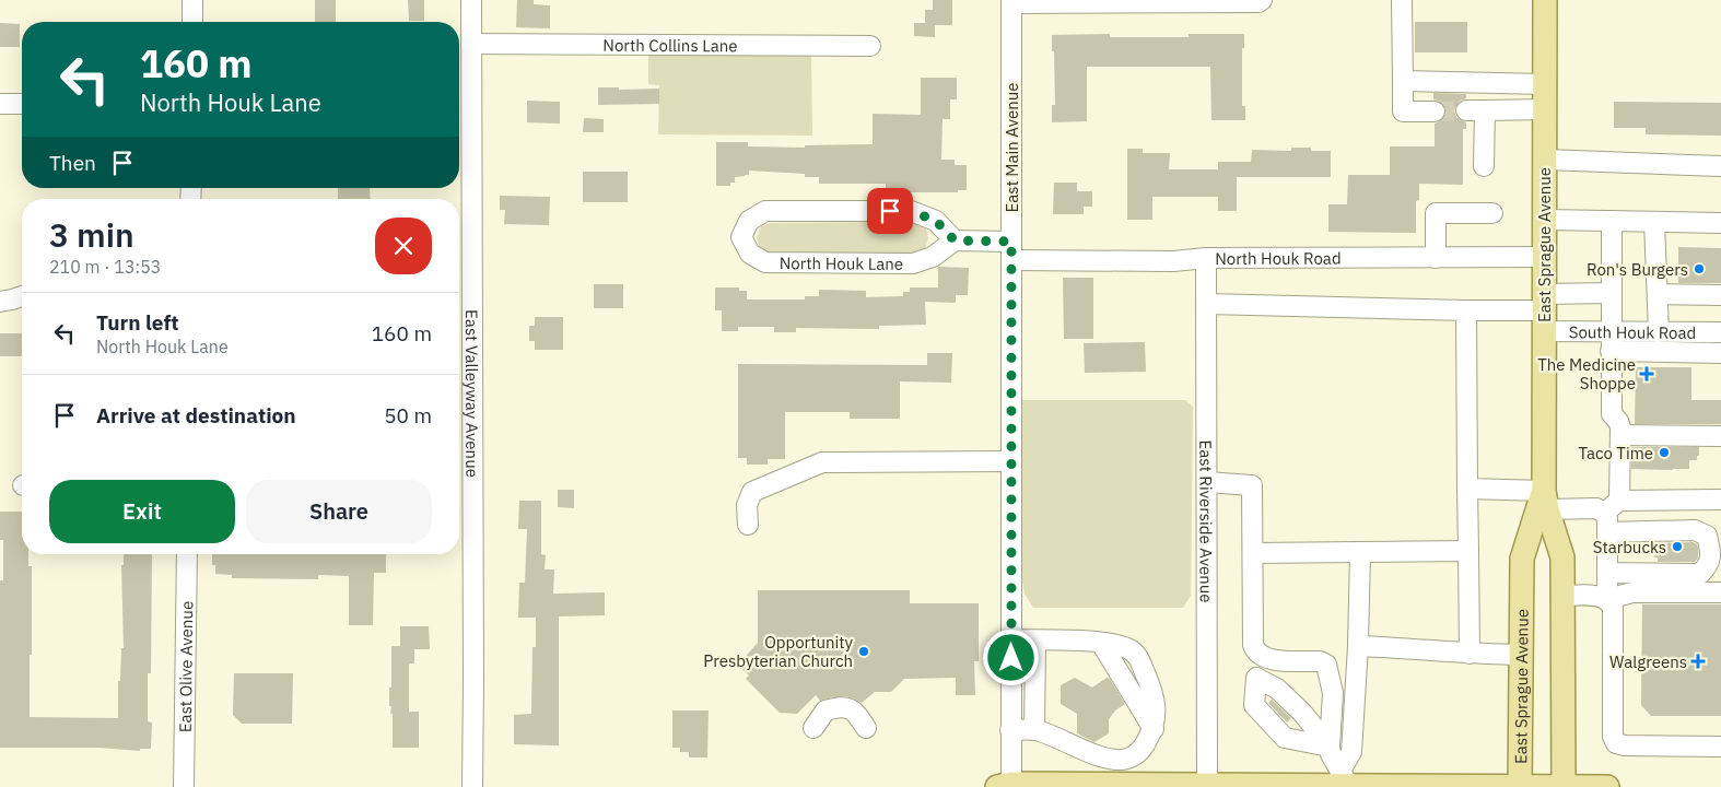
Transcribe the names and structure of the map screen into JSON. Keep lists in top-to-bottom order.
{
  "streets": {
    "main road": ["East Sprague Avenue"],
    "street": [
      "North Collins Lane",
      "East Main Avenue",
      "North Houk Road",
      "North Houk Lane",
      "South Houk Road",
      "East Valleyway Avenue",
      "East Riverside Avenue",
      "East Olive Avenue"
    ]
  },
  "crossings": [
    ["North Collins Lane", "East Valleyway Avenue"],
    ["East Main Avenue", "North Houk Road"],
    ["East Sprague Avenue", "North Houk Road"],
    ["East Sprague Avenue", "South Houk Road"],
    ["North Houk Road", "East Riverside Avenue"]
  ],
  "places": {
    "other": [
      "Ron's Burgers",
      "Taco Time",
      "Starbucks",
      "Opportunity Presbyterian Church"
    ],
    "health": ["The Medicine Shoppe", "Walgreens"]
  },
  "page": {
    "turn": ["160 m", "North Houk Lane"],
    "then": "Then",
    "heading": ["3 min", "210 m · 13:53"],
    "list": [
      {
        "name": "Turn left",
        "note": "North Houk Lane",
        "value": "160 m"
      },
      {
        "name": "Arrive at destination",
        "value": "50 m"
      }
    ],
    "buttons": ["Exit", "Share"]
  }
}
